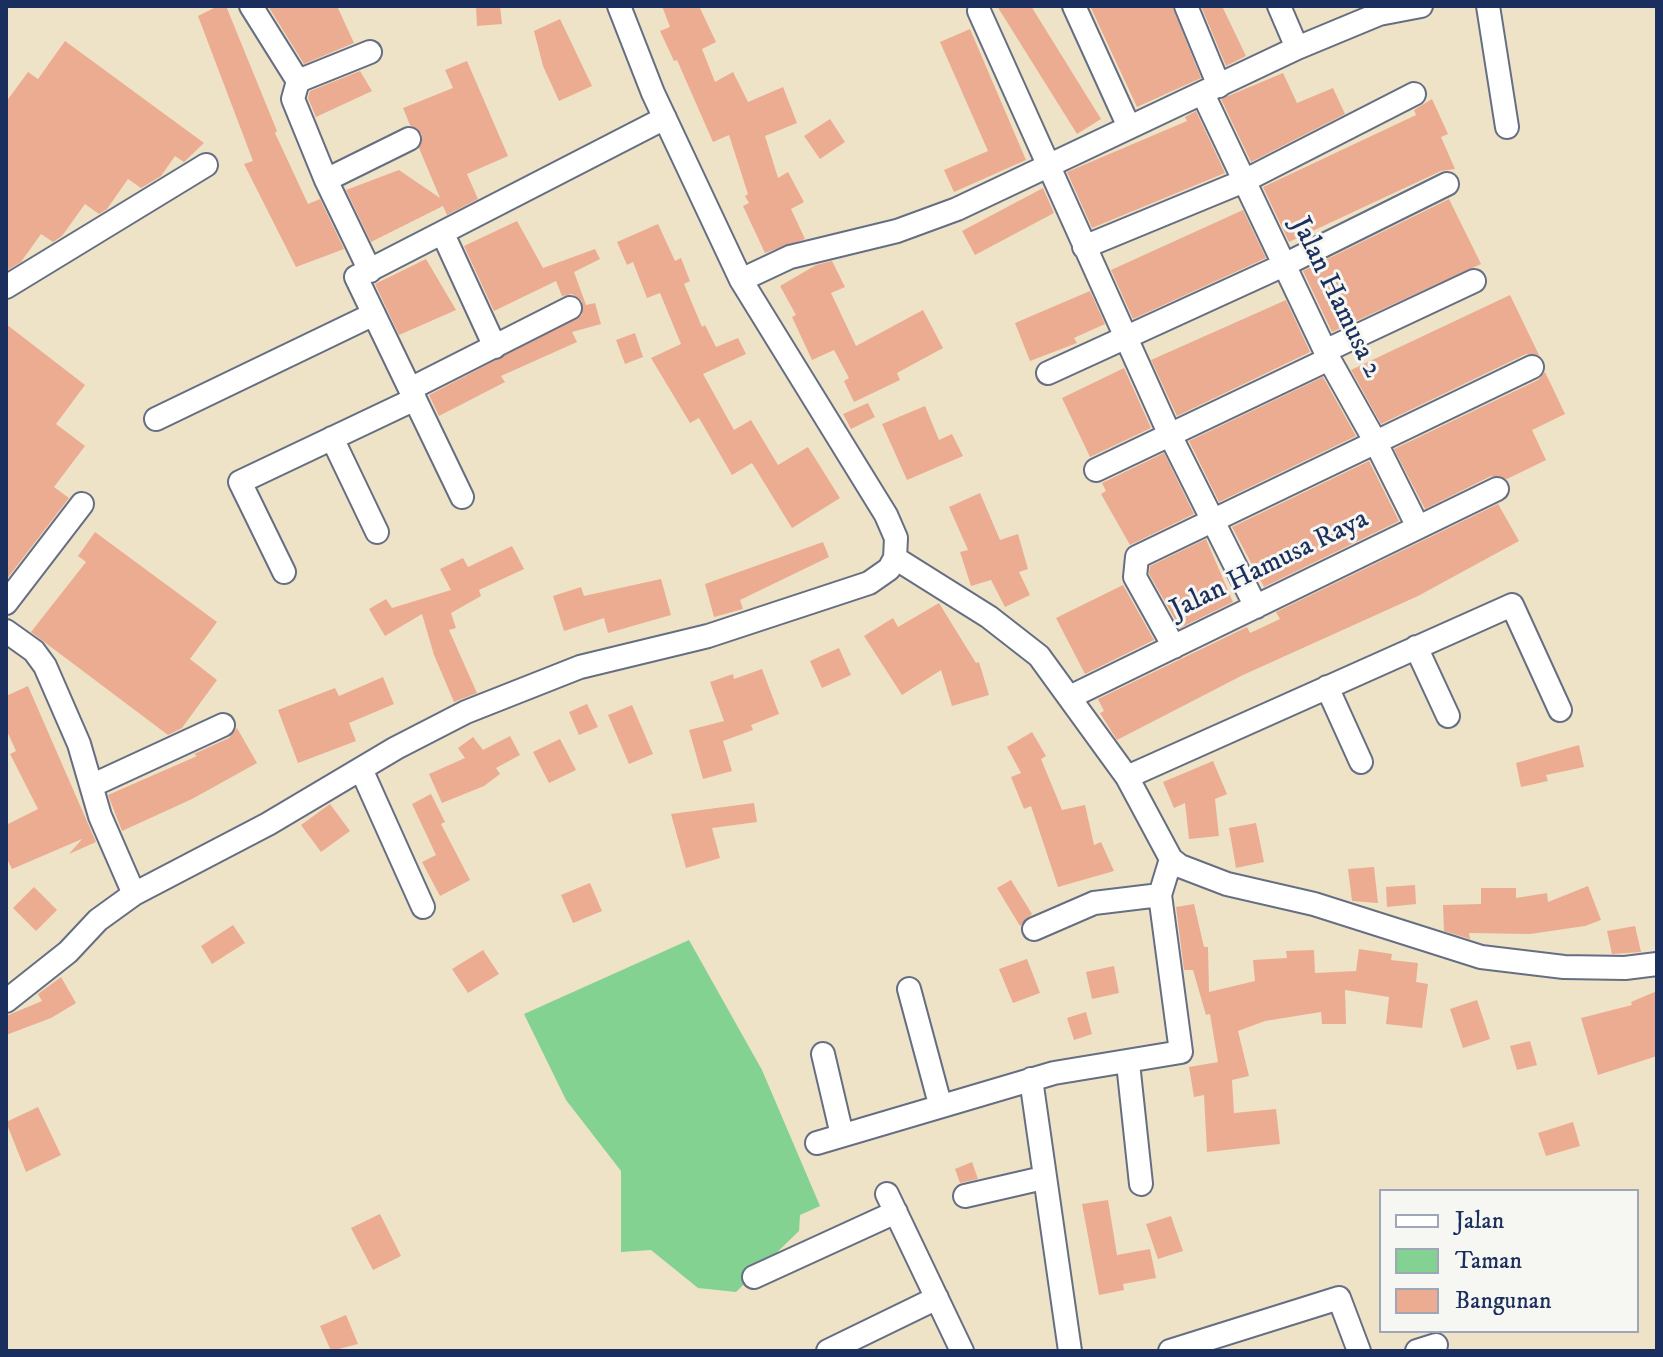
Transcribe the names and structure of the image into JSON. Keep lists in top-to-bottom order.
{
  "streets": {
    "street": ["Jalan Hamusa 2", "Jalan Hamusa Raya"]
  },
  "crossings": [
    ["Jalan Hamusa 2", "Jalan Hamusa Raya"]
  ],
  "legend": ["Jalan", "Taman", "Bangunan"]
}
